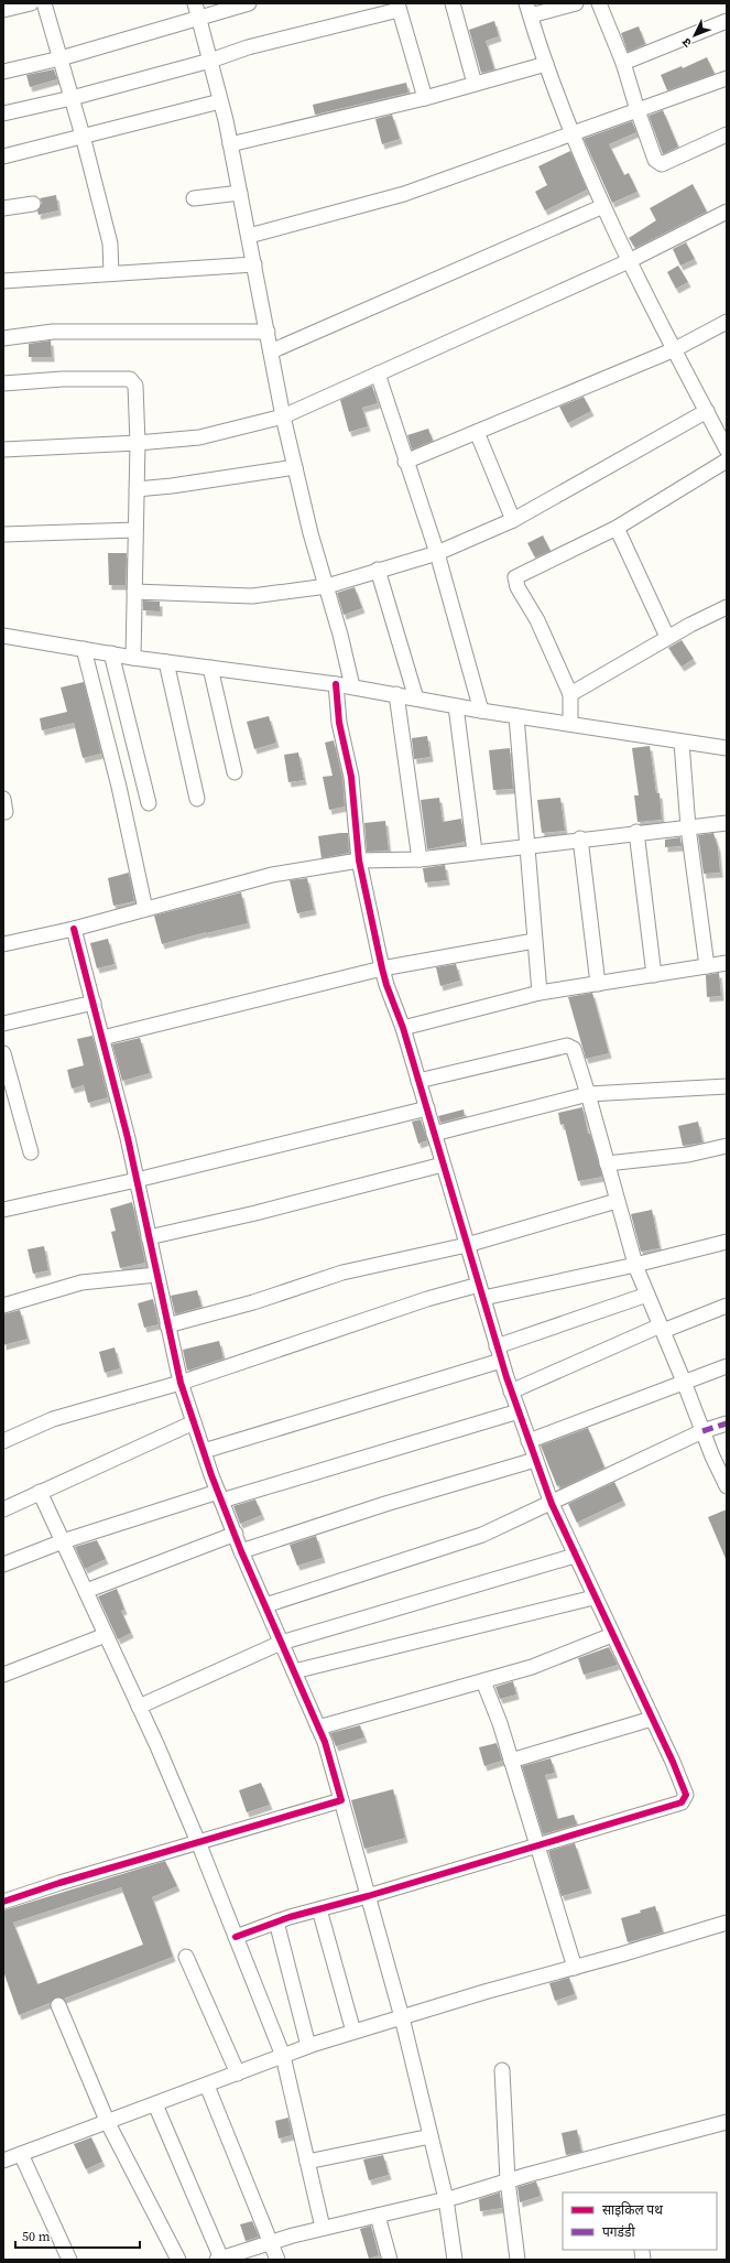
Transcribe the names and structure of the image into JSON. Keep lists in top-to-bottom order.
{
  "legend": ["साइकिल पथ", "पगडंडी"],
  "scale_bar": "50 m",
  "north": "bottom left"
}
